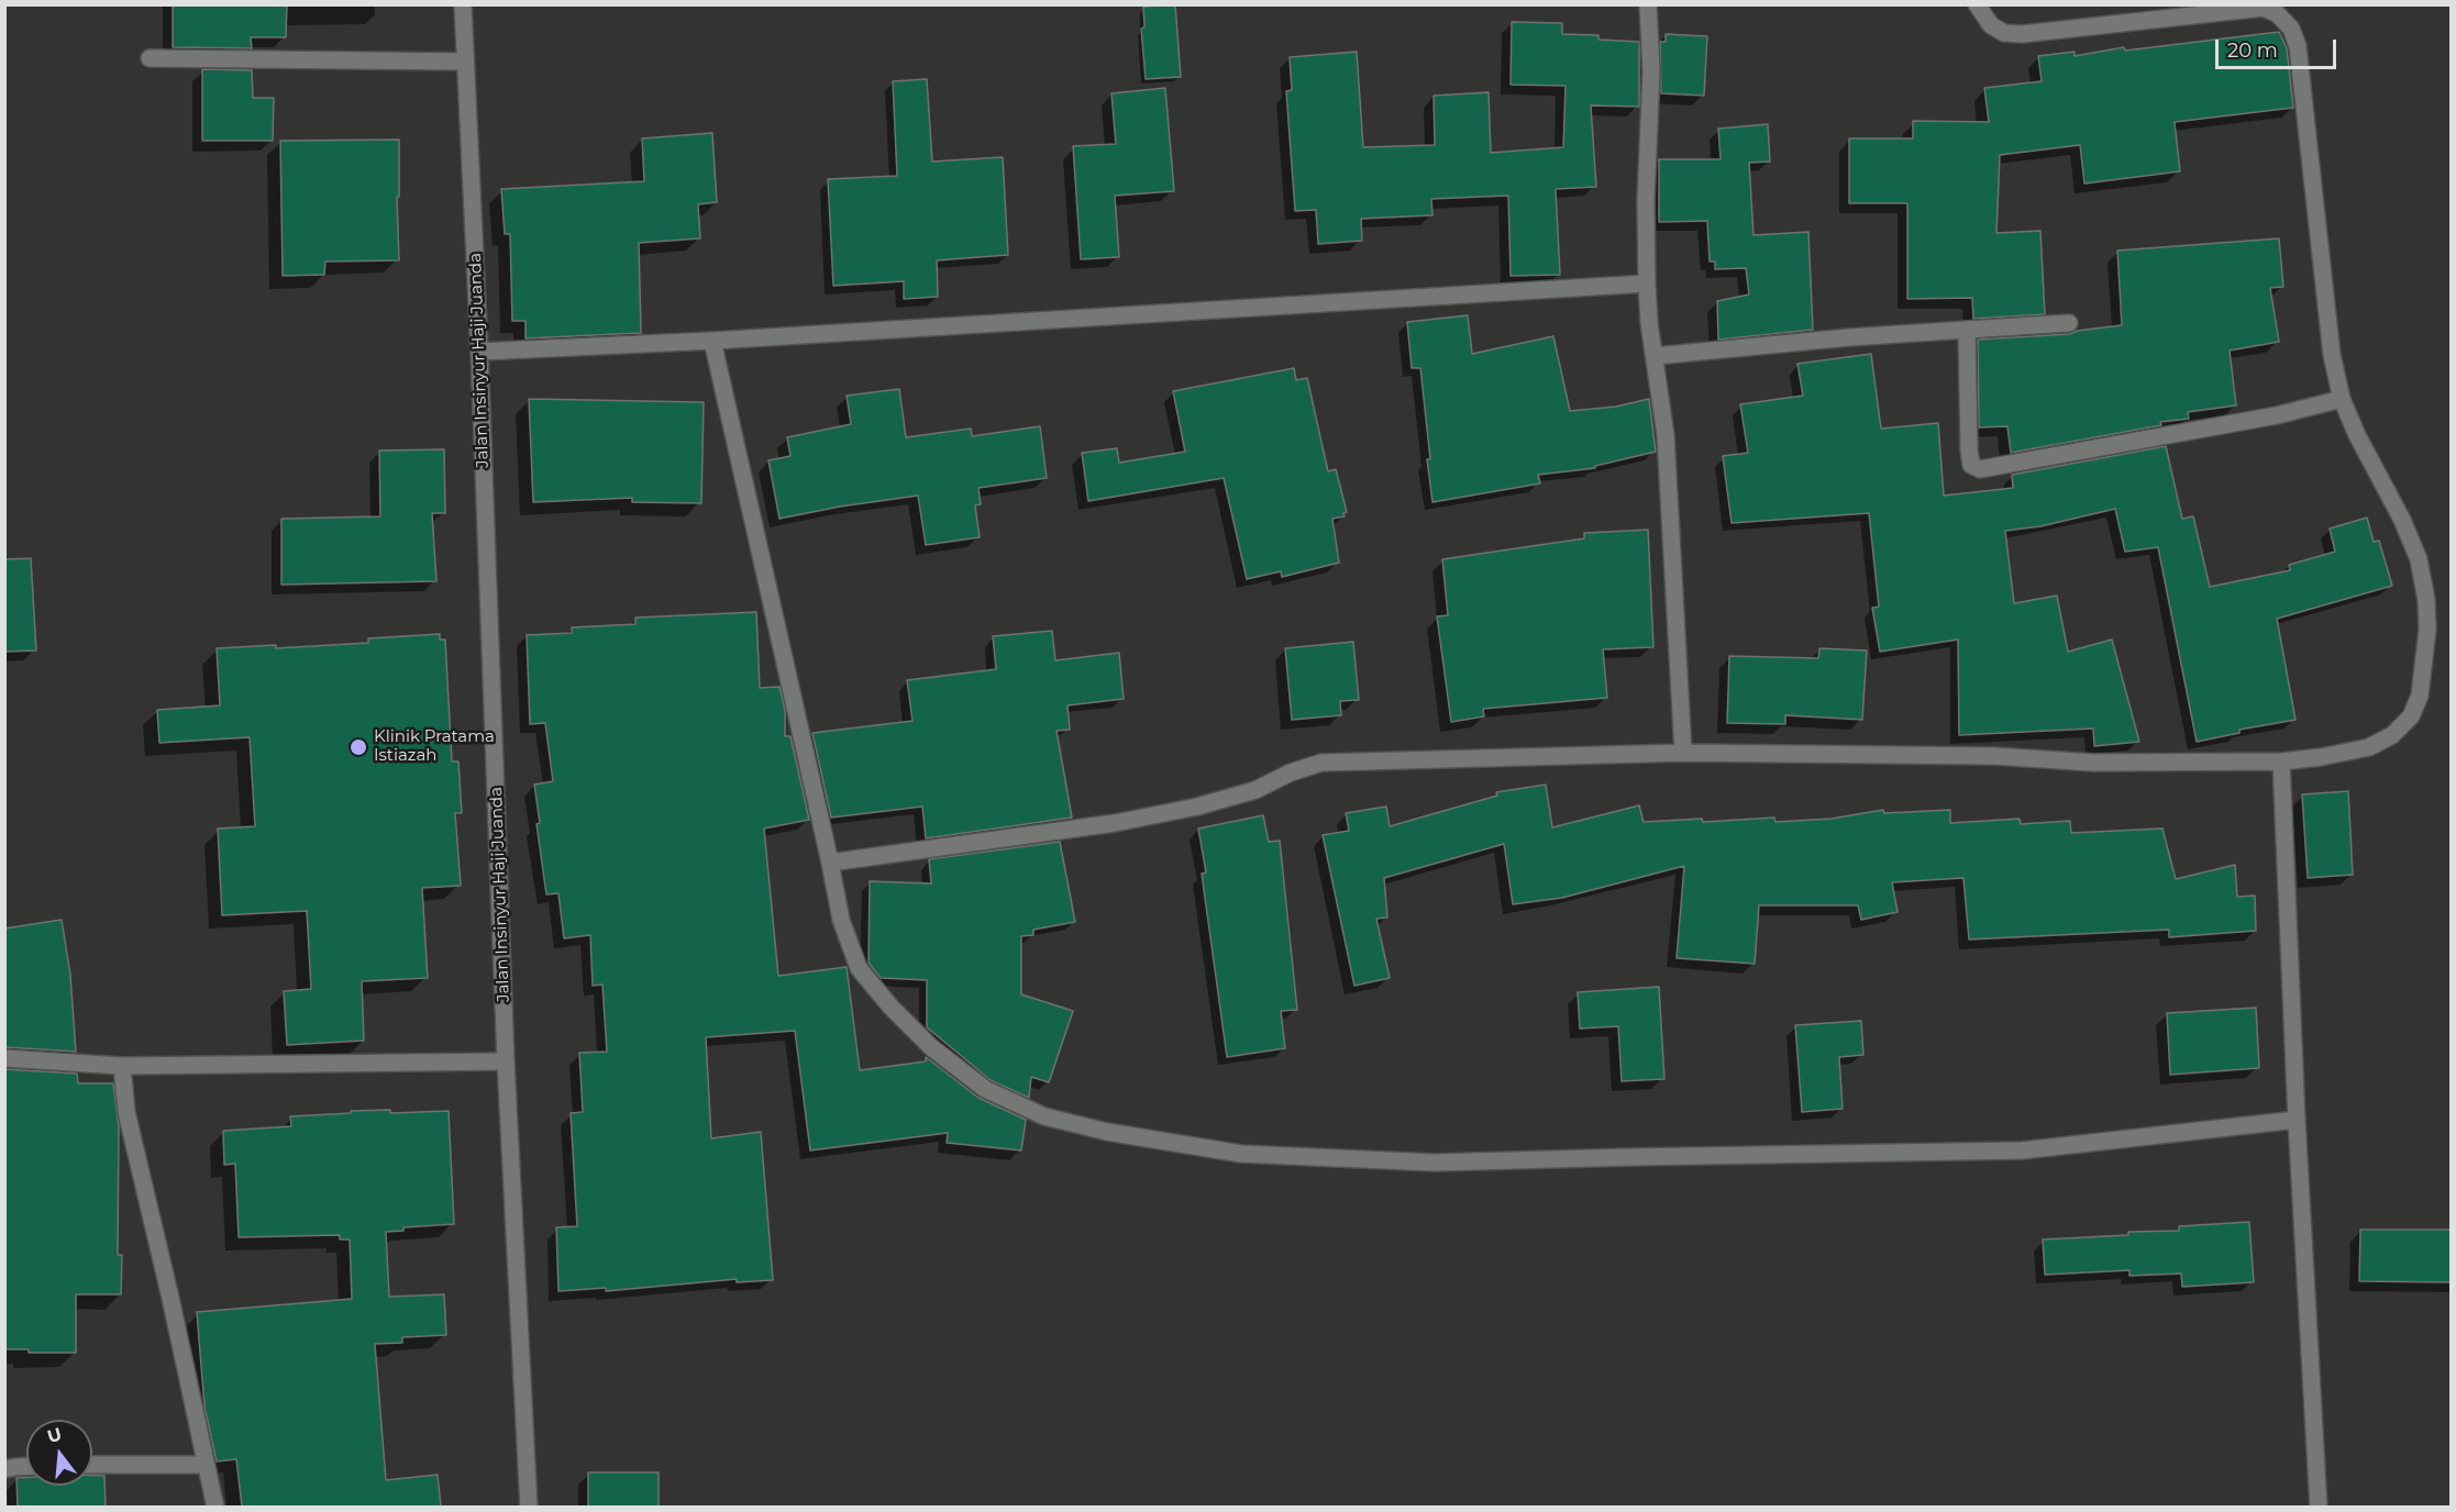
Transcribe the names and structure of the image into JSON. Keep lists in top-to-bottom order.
{
  "streets": {
    "street": ["Jalan Insinyur Haji Juanda"]
  },
  "places": ["Klinik Pratama Istiazah"],
  "scale_bar": "20 m",
  "north": "top"
}
